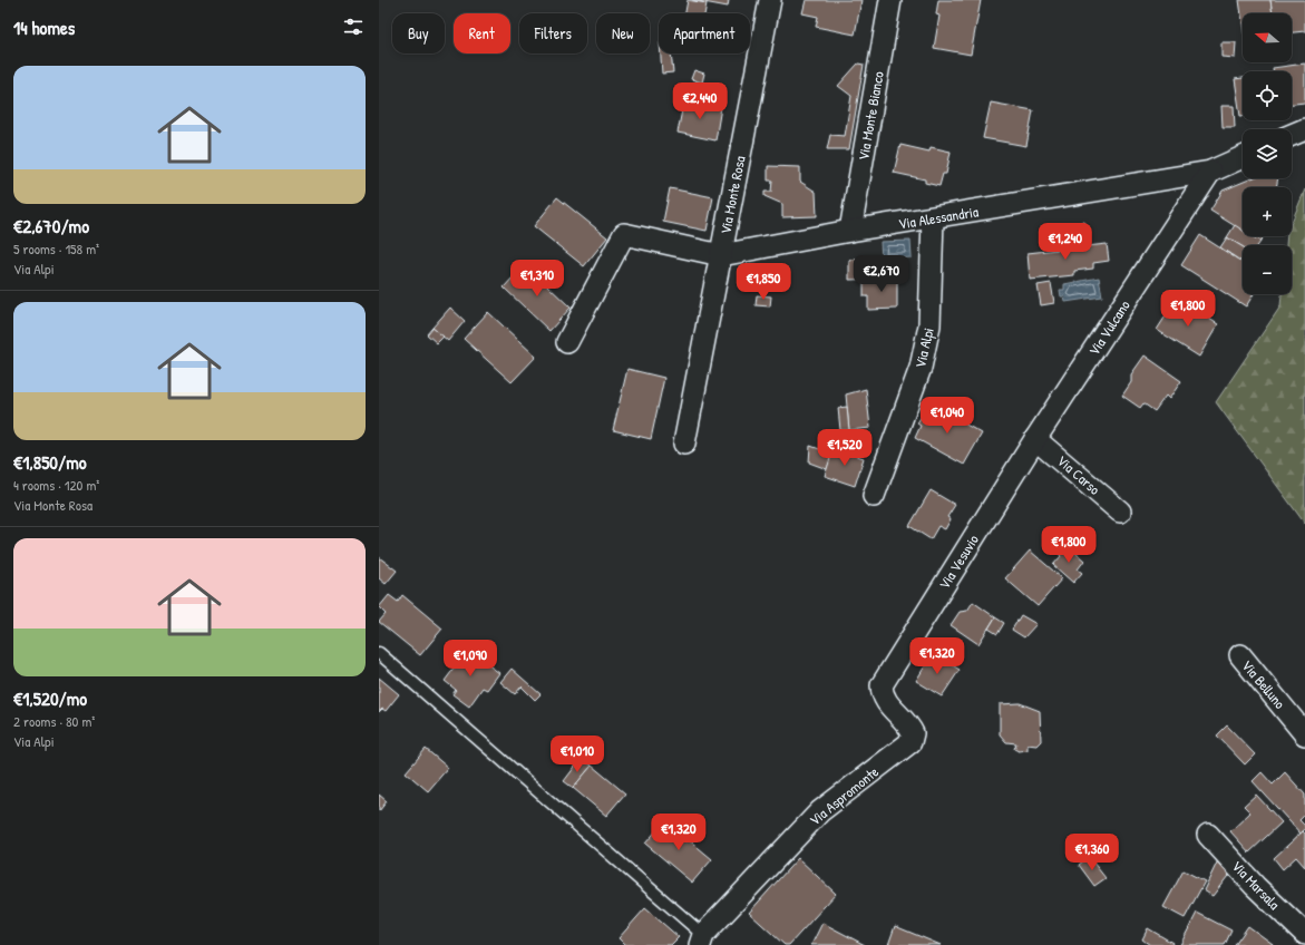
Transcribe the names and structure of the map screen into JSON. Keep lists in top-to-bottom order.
{
  "streets": {
    "street": [
      "Via Monte Bianco",
      "Via Monte Rosa",
      "Via Alessandria",
      "Via Vulcano",
      "Via Alpi",
      "Via Carso",
      "Via Vesuvio",
      "Via Belluno",
      "Via Aspromonte",
      "Via Marsala"
    ]
  },
  "crossings": [
    ["Via Monte Bianco", "Via Alessandria"],
    ["Via Monte Rosa", "Via Alessandria"],
    ["Via Alessandria", "Via Vulcano"],
    ["Via Alessandria", "Via Alpi"],
    ["Via Vulcano", "Via Carso"],
    ["Via Vulcano", "Via Vesuvio"],
    ["Via Carso", "Via Vesuvio"],
    ["Via Vesuvio", "Via Aspromonte"]
  ],
  "north": "left",
  "page": {
    "heading": "14 homes",
    "map_buttons": ["+", "−"],
    "chip": [
      "Buy",
      "Rent",
      "Filters",
      "New",
      "Apartment"
    ],
    "list": [
      {
        "name": "€2,670/mo",
        "note": "5 rooms · 158 m² · Via Alpi"
      },
      {
        "name": "€1,850/mo",
        "note": "4 rooms · 120 m² · Via Monte Rosa"
      },
      {
        "name": "€1,520/mo",
        "note": "2 rooms · 80 m² · Via Alpi"
      }
    ],
    "price": [
      "€2,440",
      "€1,240",
      "€2,670",
      "€1,310",
      "€1,850",
      "€1,800",
      "€1,040",
      "€1,520",
      "€1,800",
      "€1,320",
      "€1,090",
      "€1,010",
      "€1,320",
      "€1,360"
    ]
  }
}
